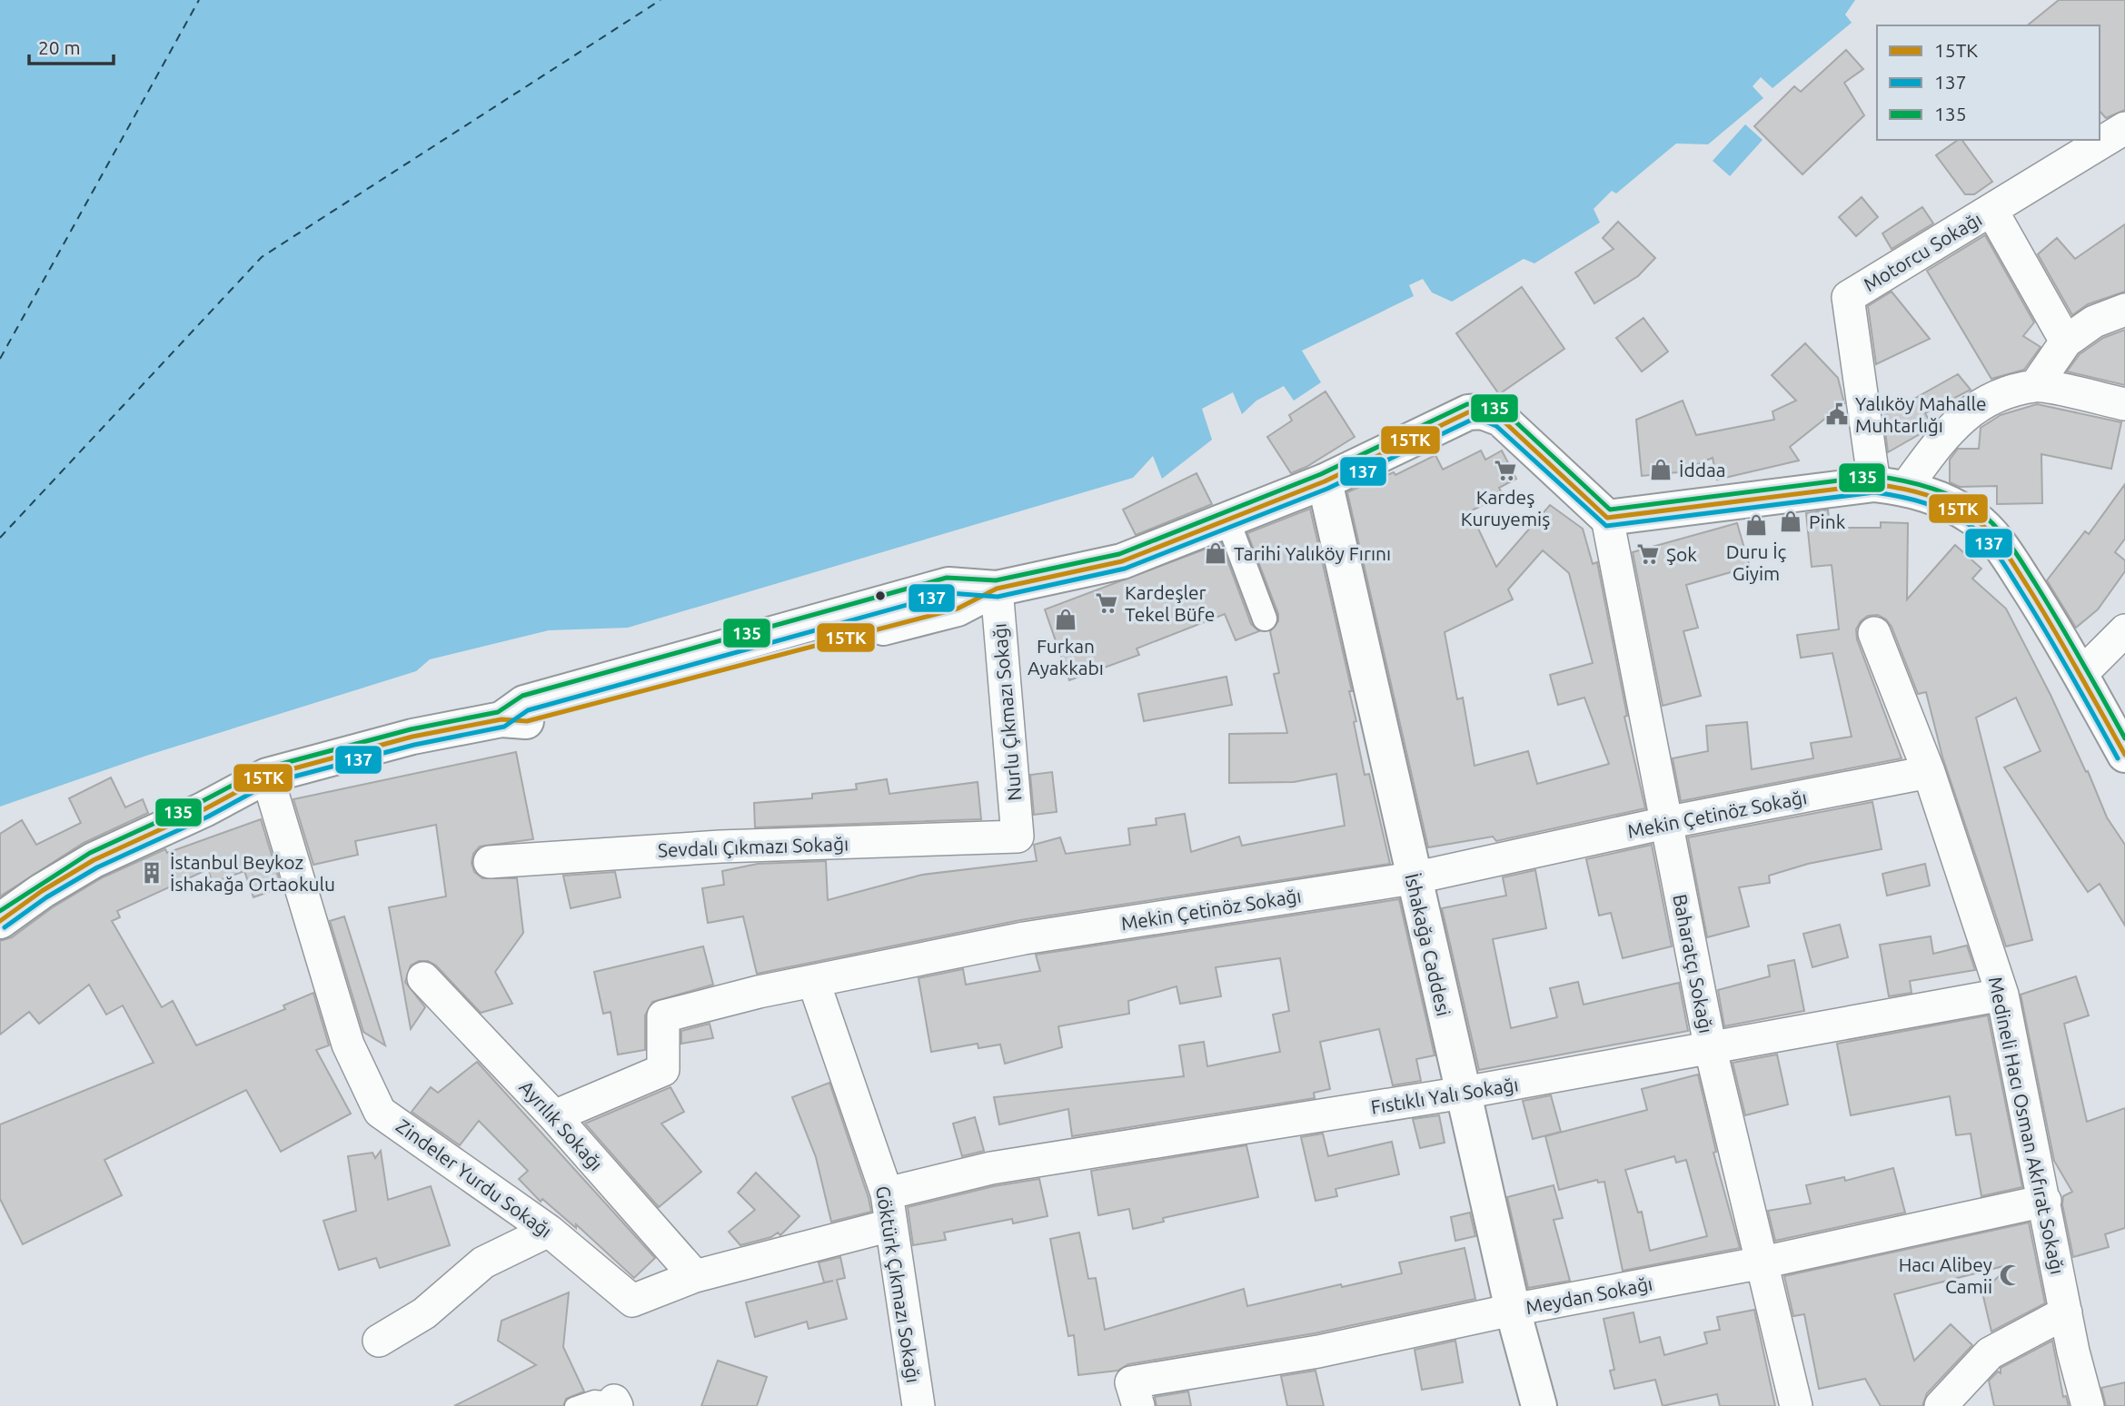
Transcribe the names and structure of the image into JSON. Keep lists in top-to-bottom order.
{
  "streets": {
    "main road": ["İshakağa Caddesi"],
    "street": [
      "Motorcu Sokağı",
      "Nurlu Çıkmazı Sokağı",
      "Mekin Çetinöz Sokağı",
      "Sevdalı Çıkmazı Sokağı",
      "Baharatçı Sokağı",
      "Fıstıklı Yalı Sokağı",
      "Ayrılık Sokağı",
      "Medineli Hacı Osman Akfırat Sokağı",
      "Zindeler Yurdu Sokağı",
      "Göktürk Çıkmazı Sokağı",
      "Meydan Sokağı"
    ]
  },
  "crossings": [
    ["Nurlu Çıkmazı Sokağı", "Sevdalı Çıkmazı Sokağı"],
    ["Mekin Çetinöz Sokağı", "İshakağa Caddesi"],
    ["Mekin Çetinöz Sokağı", "Baharatçı Sokağı"],
    ["Mekin Çetinöz Sokağı", "Ayrılık Sokağı"],
    ["Mekin Çetinöz Sokağı", "Medineli Hacı Osman Akfırat Sokağı"],
    ["Mekin Çetinöz Sokağı", "Göktürk Çıkmazı Sokağı"],
    ["İshakağa Caddesi", "Fıstıklı Yalı Sokağı"],
    ["İshakağa Caddesi", "Meydan Sokağı"],
    ["Baharatçı Sokağı", "Fıstıklı Yalı Sokağı"],
    ["Baharatçı Sokağı", "Meydan Sokağı"],
    ["Fıstıklı Yalı Sokağı", "Medineli Hacı Osman Akfırat Sokağı"],
    ["Fıstıklı Yalı Sokağı", "Göktürk Çıkmazı Sokağı"],
    ["Ayrılık Sokağı", "Zindeler Yurdu Sokağı"],
    ["Medineli Hacı Osman Akfırat Sokağı", "Meydan Sokağı"],
    ["Zindeler Yurdu Sokağı", "Göktürk Çıkmazı Sokağı"]
  ],
  "places": {
    "public building": ["Yalıköy Mahalle Muhtarlığı"],
    "shop": [
      "İddaa",
      "Pink",
      "Duru İç Giyim",
      "Tarihi Yalıköy Fırını",
      "Furkan Ayakkabı"
    ],
    "supermarket": ["Kardeş Kuruyemiş", "Şok", "Kardeşler Tekel Büfe"],
    "building": ["İstanbul Beykoz İshakağa Ortaokulu"],
    "mosque": ["Hacı Alibey Camii"]
  },
  "lines": ["transit line 135", "transit line 15TK", "transit line 137"],
  "legend": ["15TK", "137", "135"],
  "scale_bar": "20 m"
}
